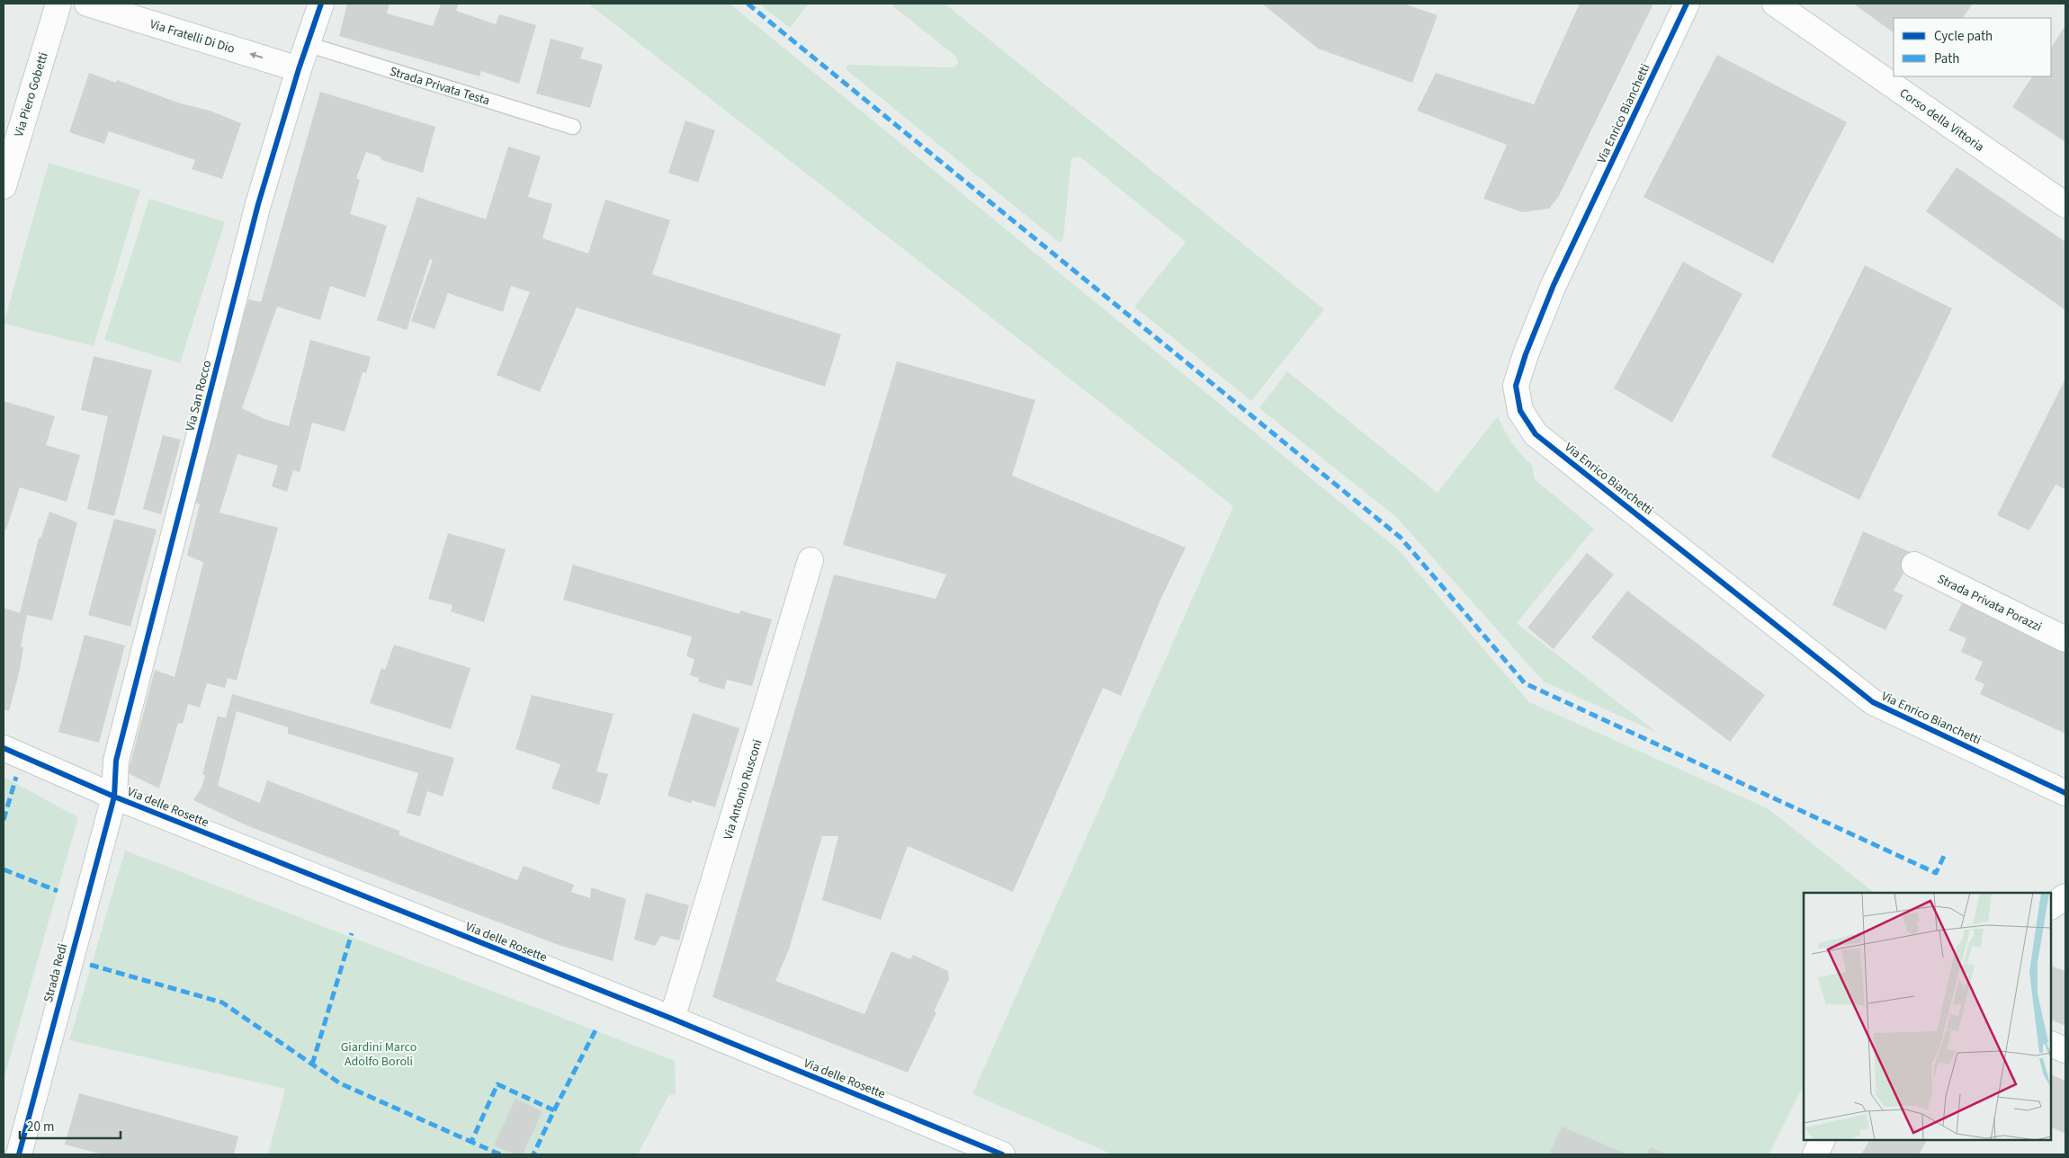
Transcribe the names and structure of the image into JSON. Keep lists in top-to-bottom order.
{
  "streets": {
    "street": [
      "Via Fratelli Di Dio",
      "Via Piero Gobetti",
      "Via Enrico Bianchetti",
      "Corso della Vittoria",
      "Via San Rocco",
      "Strada Privata Porazzi",
      "Via Antonio Rusconi",
      "Via delle Rosette",
      "Strada Redi"
    ],
    "lane": ["Strada Privata Testa"]
  },
  "crossings": [
    ["Via Fratelli Di Dio", "Via San Rocco"],
    ["Strada Privata Testa", "Via San Rocco"],
    ["Via San Rocco", "Via delle Rosette"],
    ["Via San Rocco", "Strada Redi"],
    ["Via Antonio Rusconi", "Via delle Rosette"],
    ["Via delle Rosette", "Strada Redi"]
  ],
  "one_way": ["Via Fratelli Di Dio"],
  "parks": ["Giardini Marco Adolfo Boroli"],
  "legend": ["Cycle path", "Path"],
  "scale_bar": "20 m"
}
